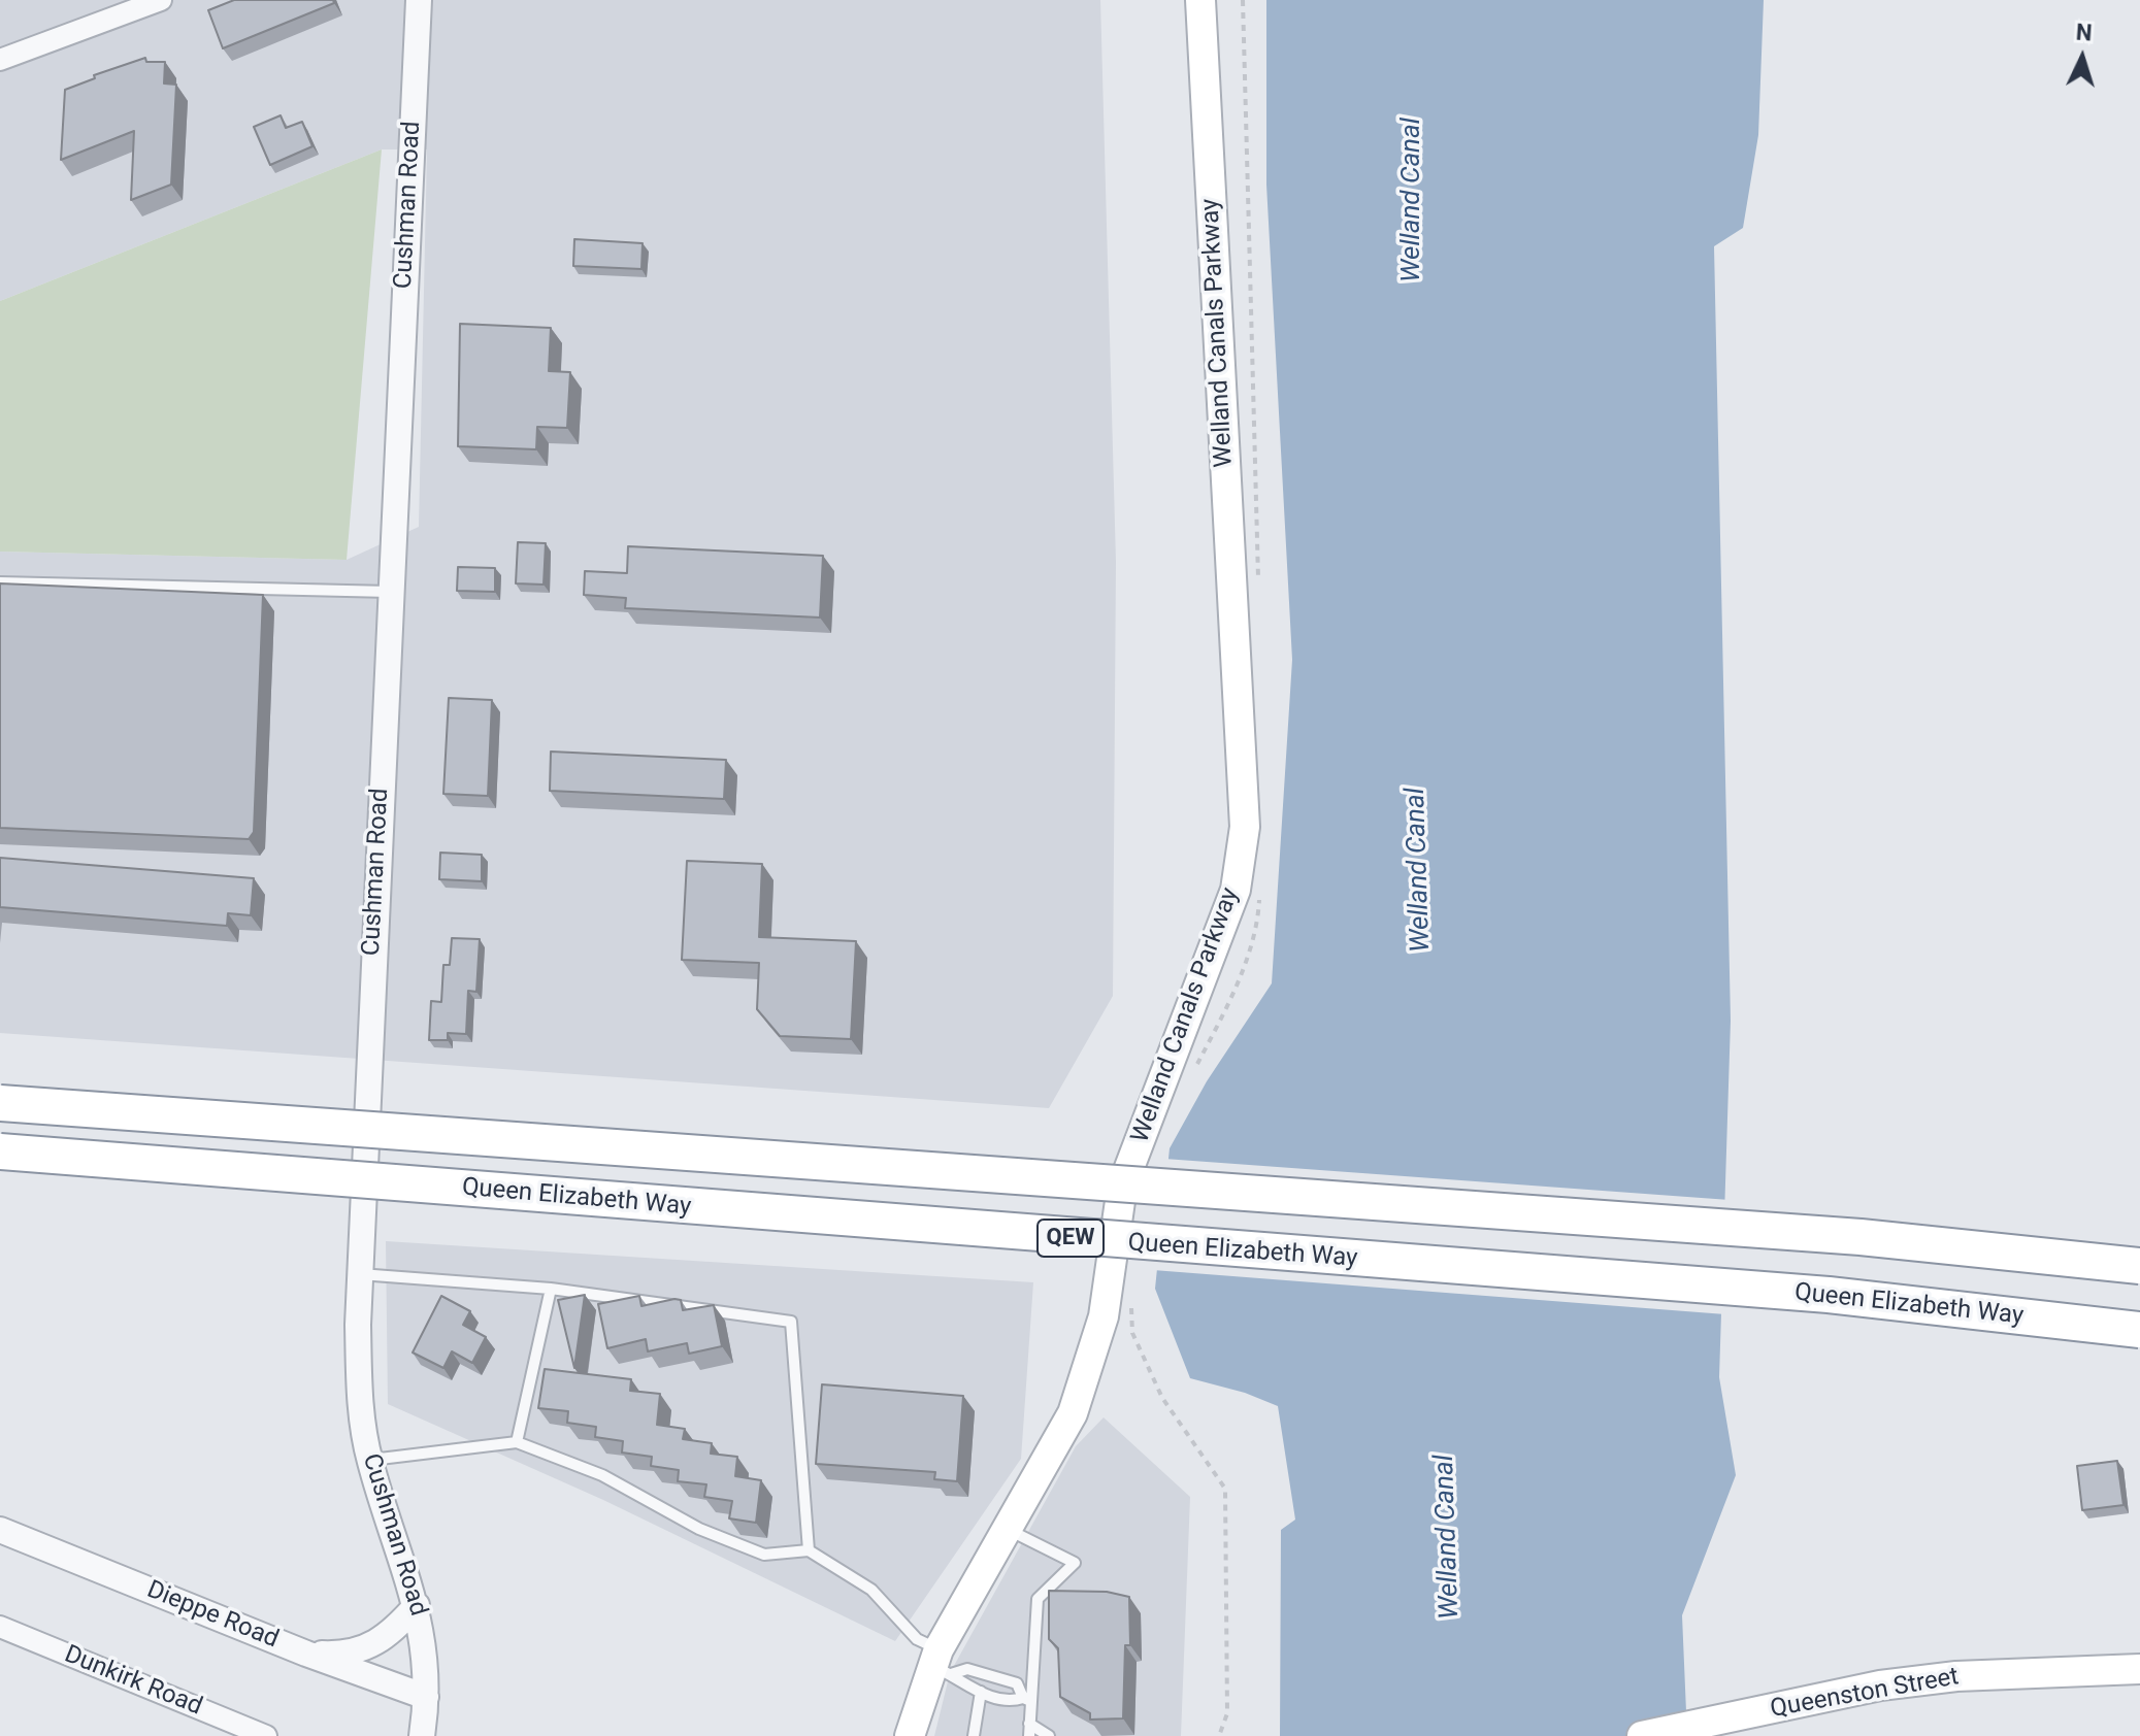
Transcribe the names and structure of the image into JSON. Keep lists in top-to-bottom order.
{
  "streets": {
    "highway": ["Queen Elizabeth Way", "QEW"],
    "main road": ["Welland Canals Parkway", "Queenston Street"],
    "street": ["Cushman Road", "Dieppe Road", "Dunkirk Road"]
  },
  "crossings": [
    ["Cushman Road", "Dieppe Road"]
  ],
  "water": ["Welland Canal"],
  "north": "top"
}
